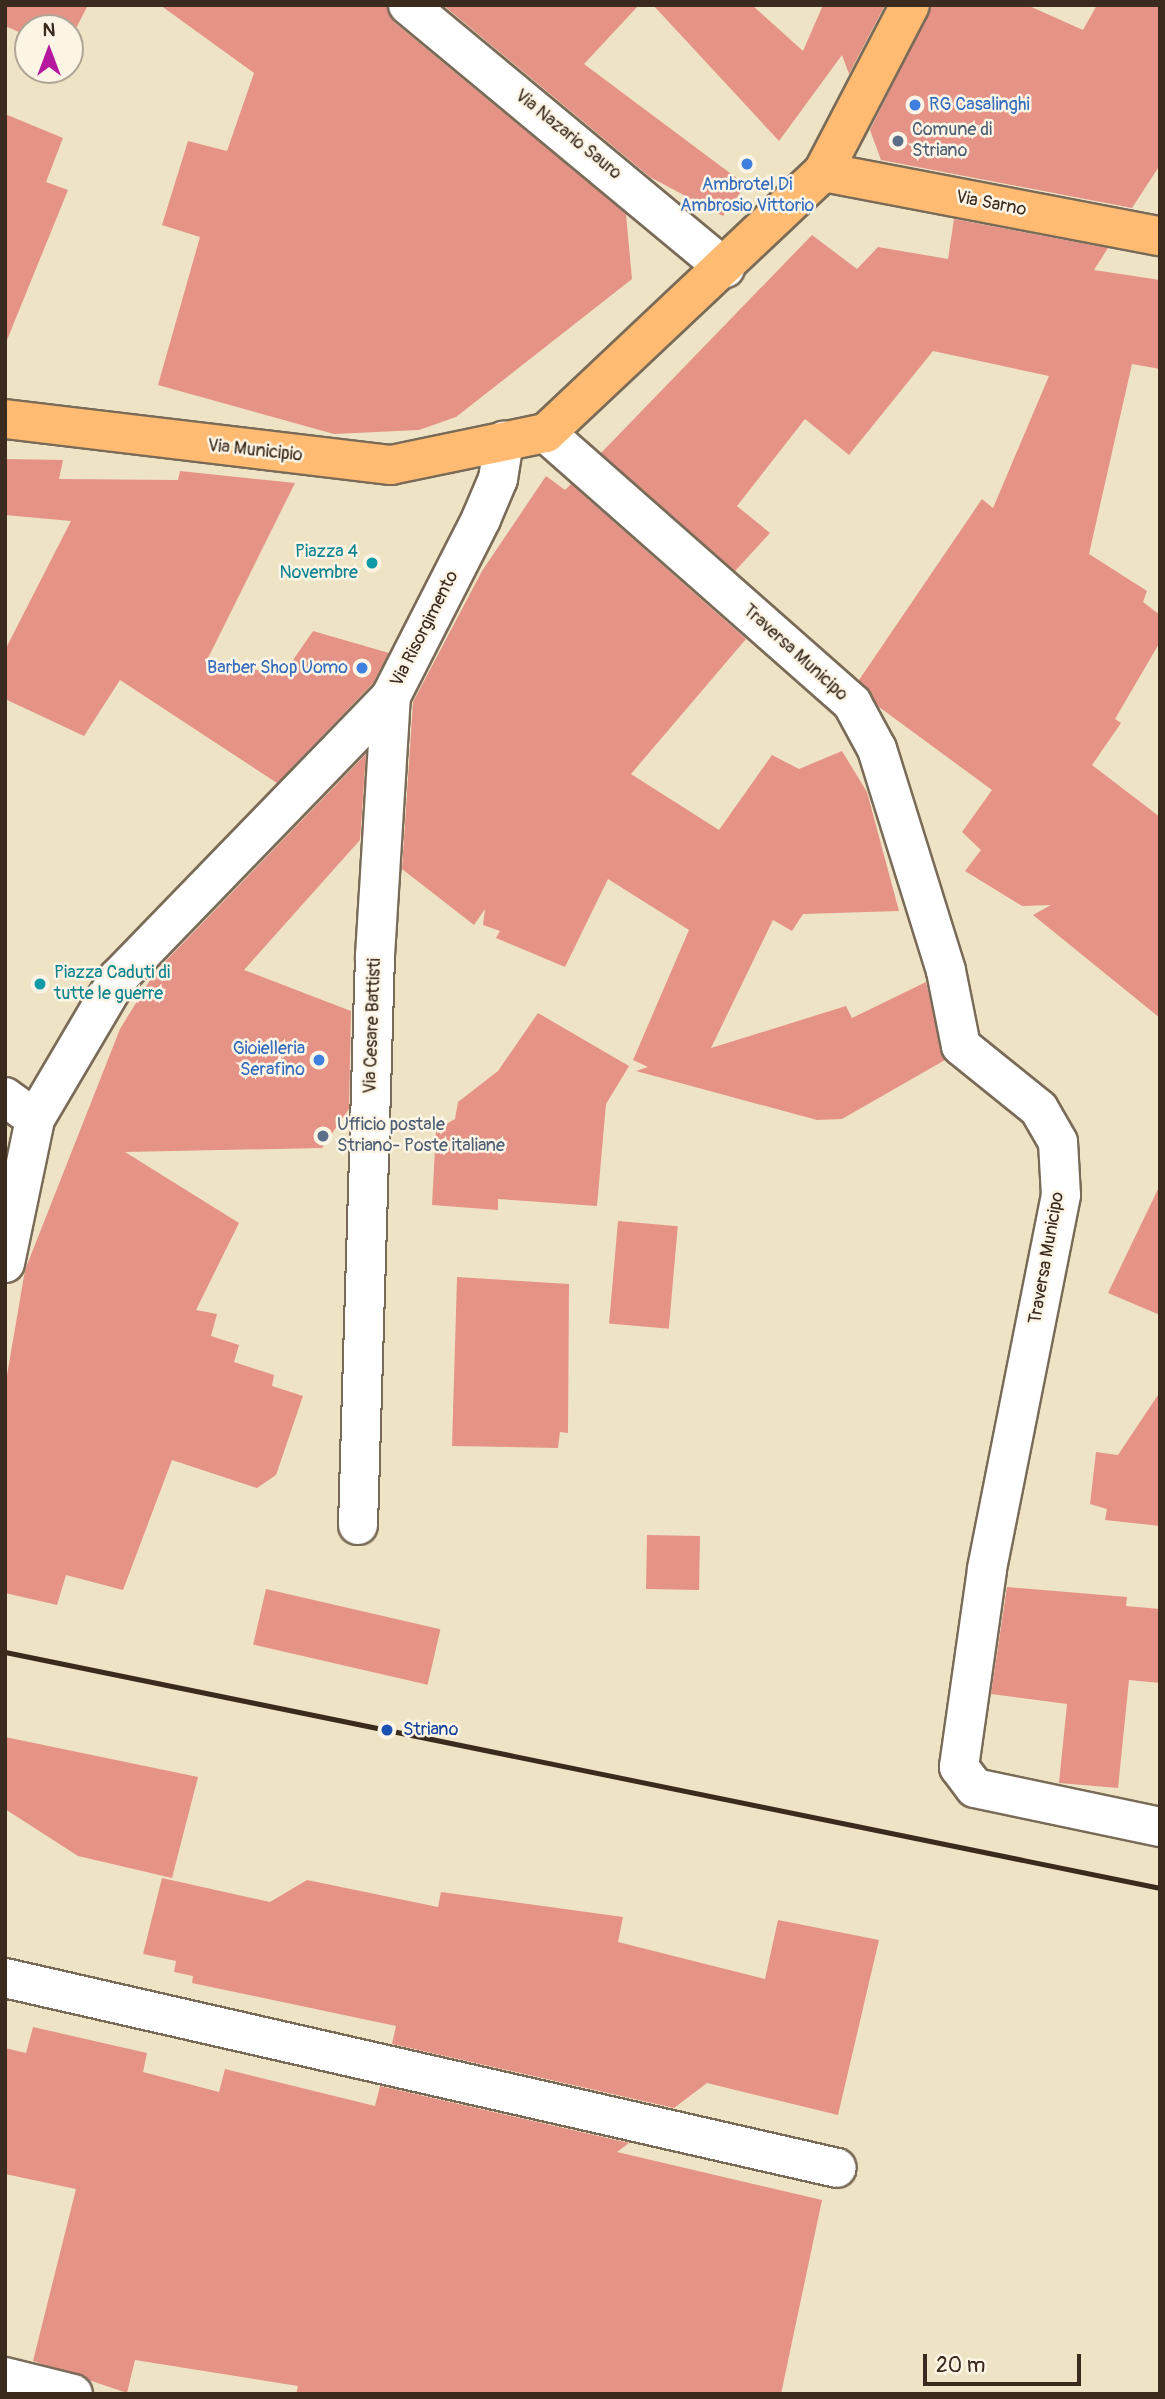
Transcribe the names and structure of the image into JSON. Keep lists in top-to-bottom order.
{
  "streets": {
    "main road": ["Via Sarno", "Via Municipio"],
    "street": [
      "Via Nazario Sauro",
      "Via Risorgimento",
      "Traversa Municipo",
      "Via Cesare Battisti"
    ]
  },
  "crossings": [
    ["Via Municipio", "Via Risorgimento"],
    ["Via Risorgimento", "Via Cesare Battisti"]
  ],
  "places": [
    "RG Casalinghi",
    "Comune di Striano",
    "Ambrotel Di Ambrosio Vittorio",
    "Piazza 4 Novembre",
    "Barber Shop Uomo",
    "Piazza Caduti di tutte le guerre",
    "Gioielleria Serafino",
    "Ufficio postale Striano- Poste italiane",
    "Striano"
  ],
  "scale_bar": "20 m",
  "north": "top"
}
